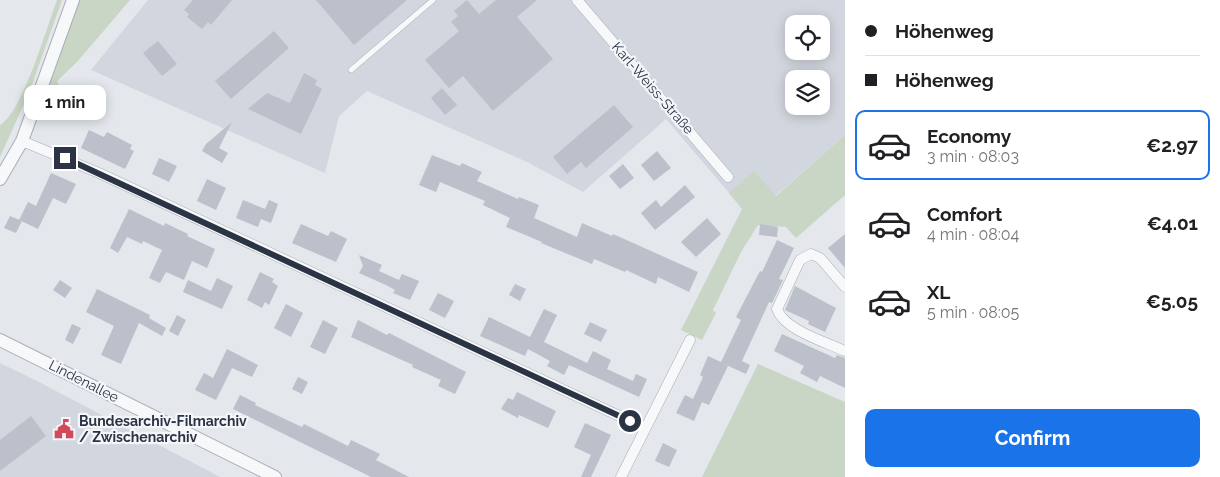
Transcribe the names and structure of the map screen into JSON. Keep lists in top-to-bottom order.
{
  "streets": {
    "street": ["Karl-Weiss-Straße", "Lindenallee"]
  },
  "places": {
    "public building": ["Bundesarchiv-Filmarchiv / Zwischenarchiv"]
  },
  "page": {
    "banner": ["Höhenweg", "Höhenweg"],
    "bubble": "1 min",
    "list": [
      {
        "name": "Economy",
        "note": "3 min · 08:03",
        "value": "€2.97"
      },
      {
        "name": "Comfort",
        "note": "4 min · 08:04",
        "value": "€4.01"
      },
      {
        "name": "XL",
        "note": "5 min · 08:05",
        "value": "€5.05"
      }
    ],
    "buttons": "Confirm"
  }
}
